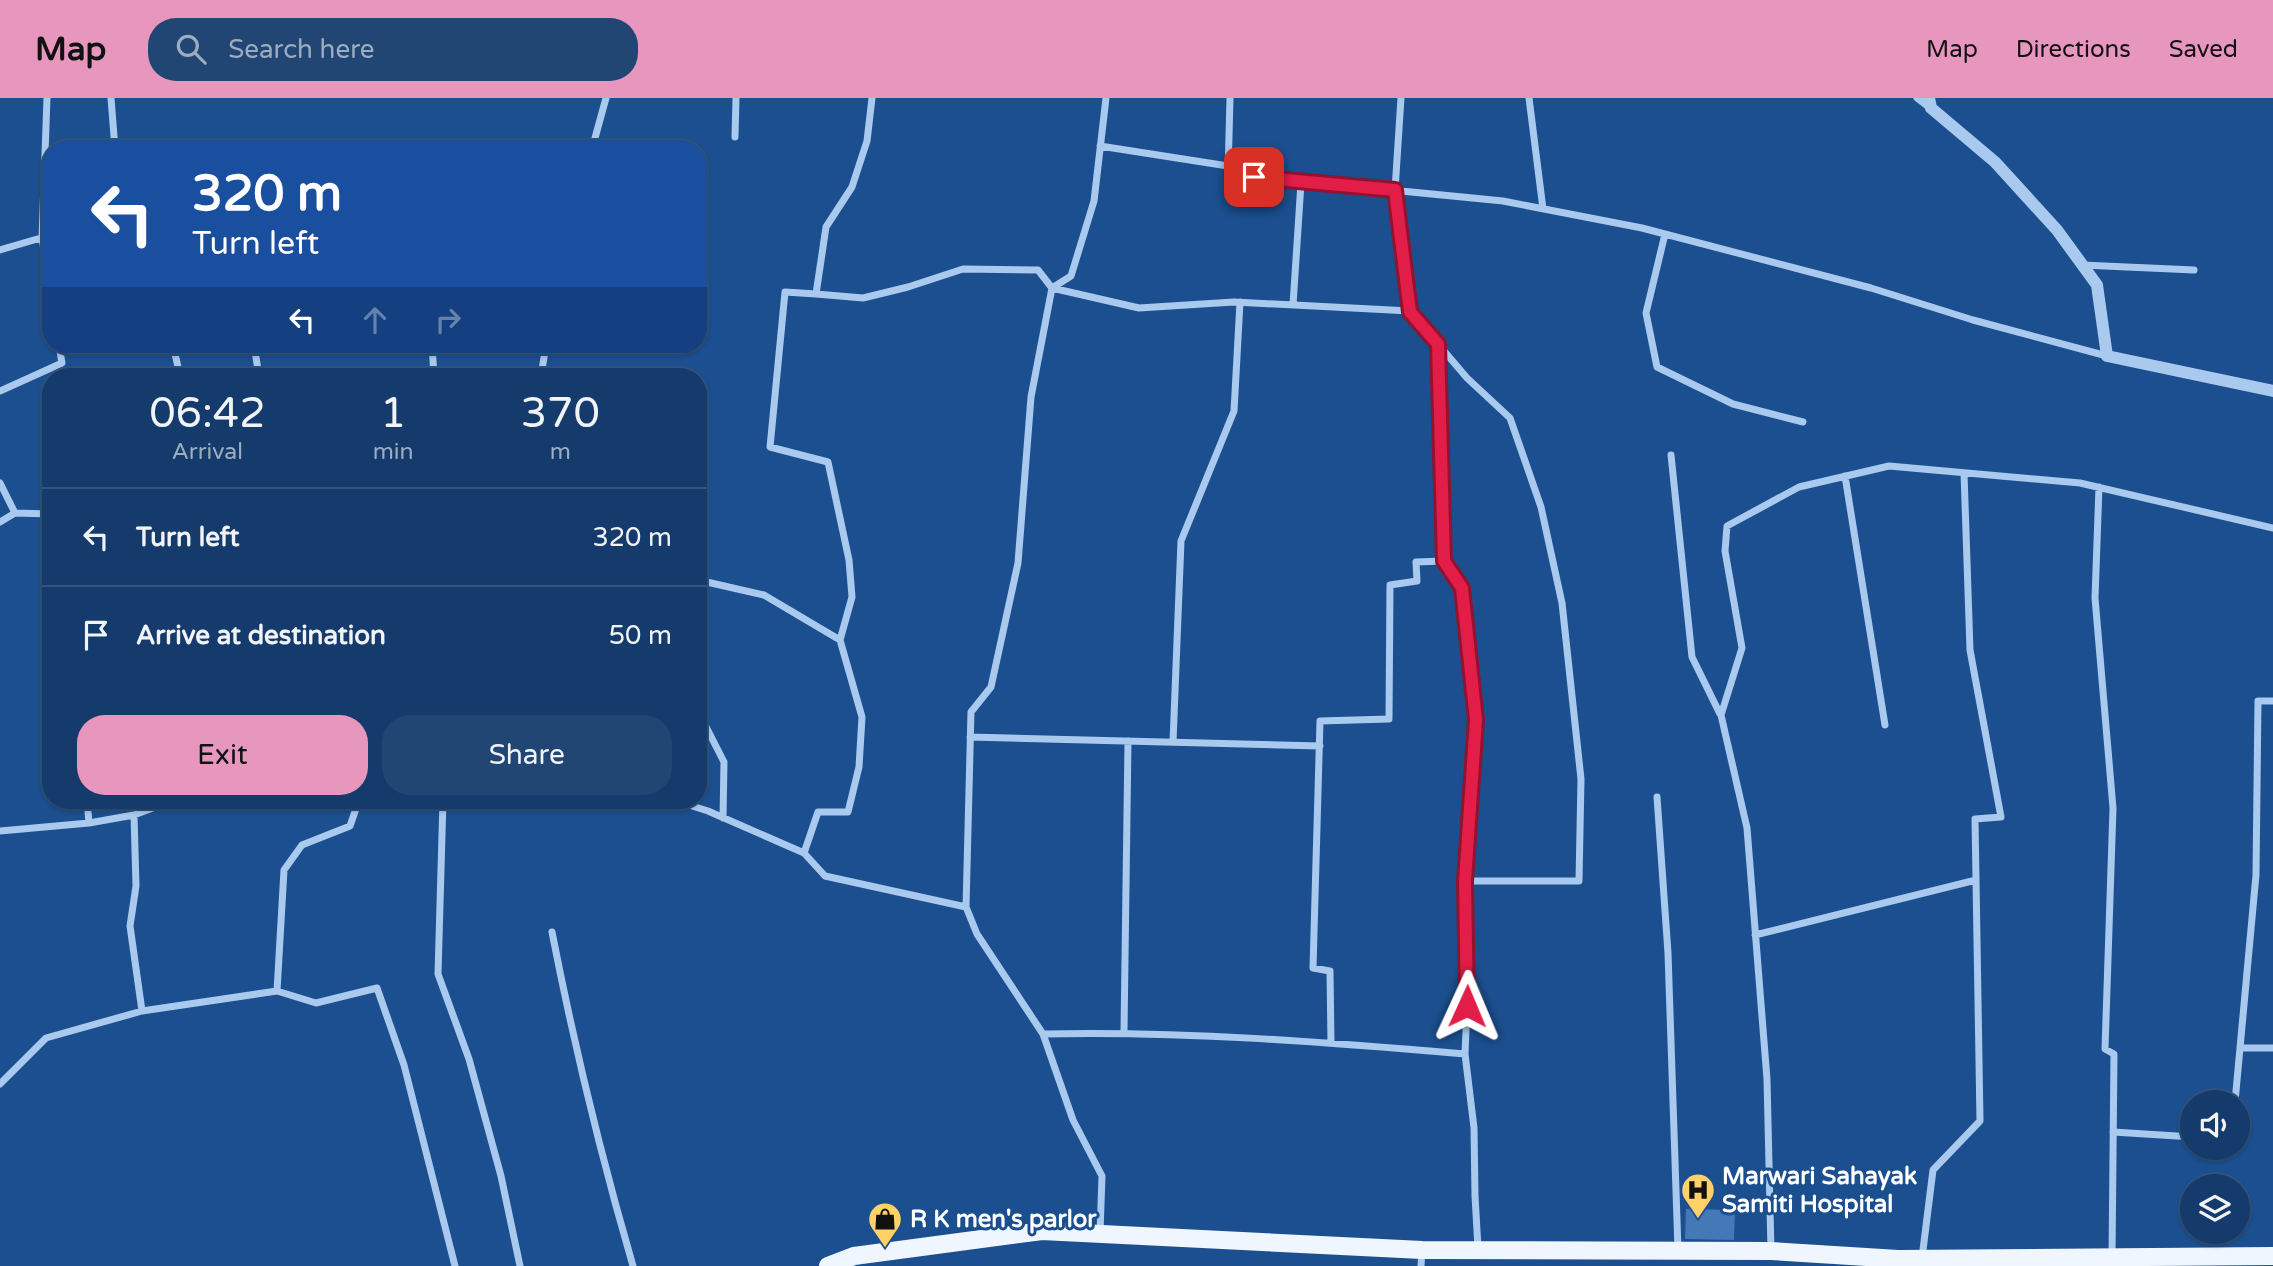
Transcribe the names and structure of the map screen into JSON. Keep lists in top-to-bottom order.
{
  "places": {
    "hospital": ["Marwari Sahayak Samiti Hospital"],
    "shop": ["R K men's parlor"]
  },
  "page": {
    "header": "Map",
    "search": "Search here",
    "nav": ["Map", "Directions", "Saved"],
    "turn": ["320 m", "Turn left"],
    "eta": [
      "06:42",
      "Arrival",
      "1",
      "min",
      "370",
      "m"
    ],
    "list": [
      {
        "name": "Turn left",
        "value": "320 m"
      },
      {
        "name": "Arrive at destination",
        "value": "50 m"
      }
    ],
    "buttons": ["Exit", "Share"]
  }
}
